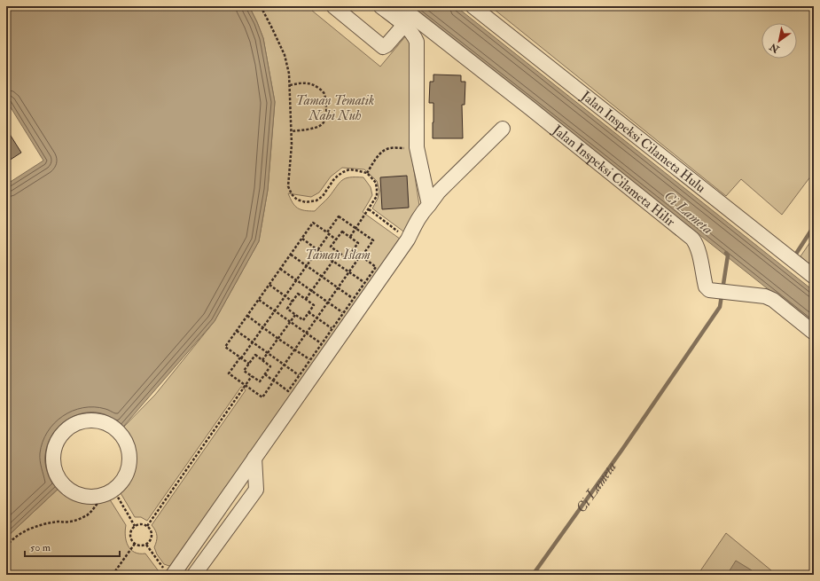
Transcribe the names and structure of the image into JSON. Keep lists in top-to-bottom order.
{
  "streets": {
    "street": ["Jalan Inspeksi Cilameta Hulu", "Jalan Inspeksi Cilameta Hilir"]
  },
  "water": ["Ci Lameta"],
  "parks": ["Taman Tematik Nabi Nuh", "Taman Islam"],
  "scale_bar": "50 m",
  "north": "bottom left"
}
